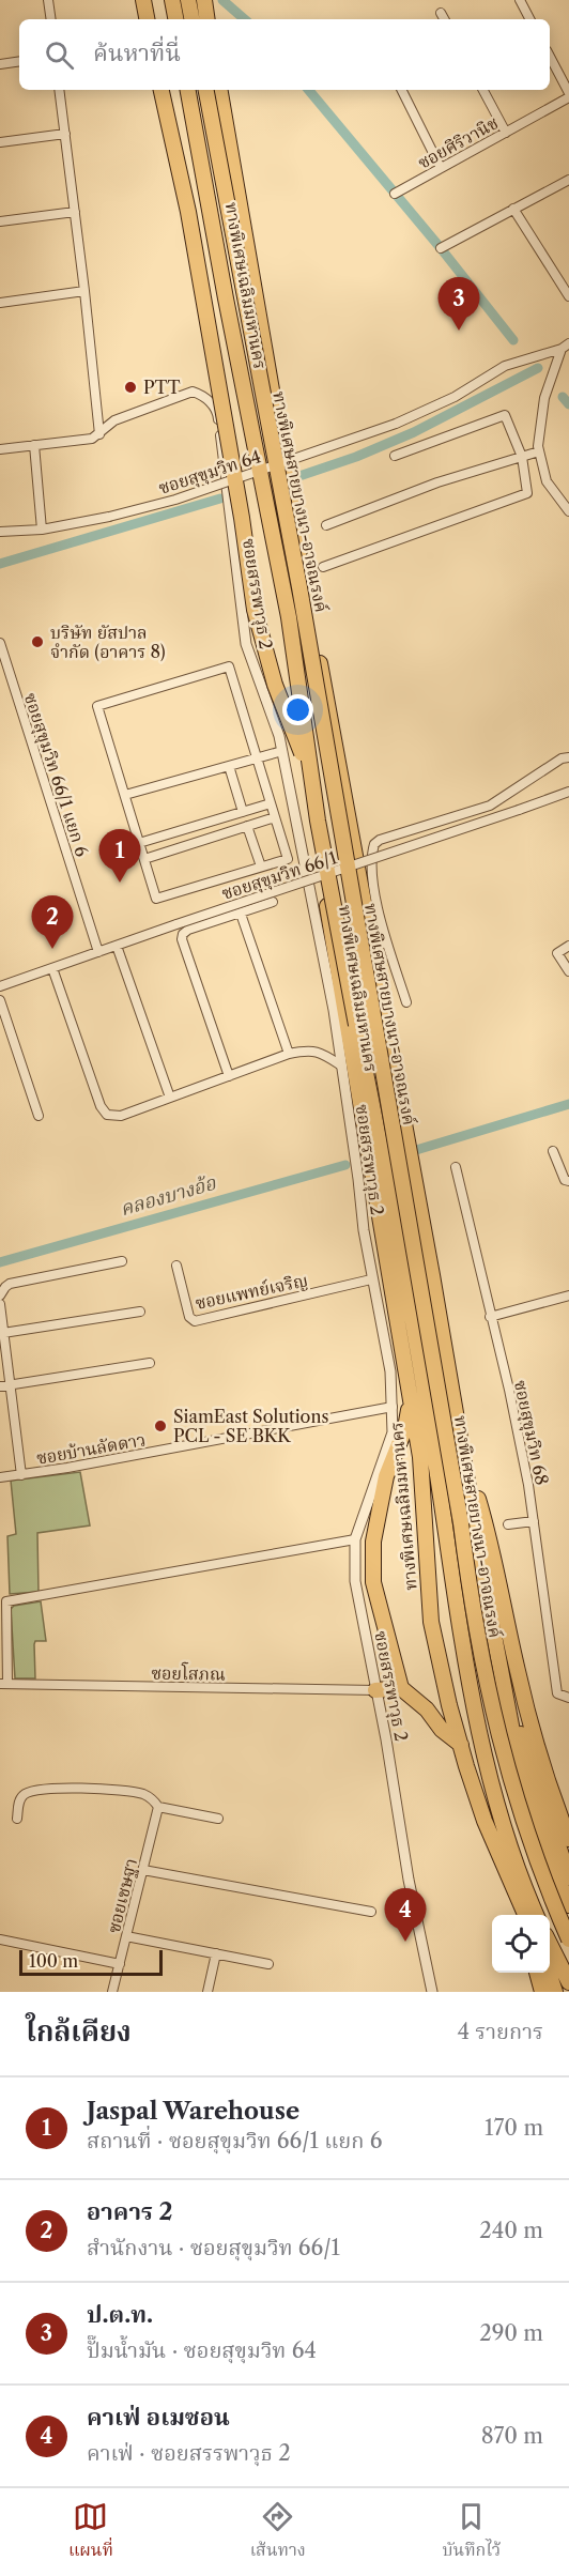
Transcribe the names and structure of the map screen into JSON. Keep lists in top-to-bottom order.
{
  "streets": {
    "highway": ["ทางพิเศษเฉลิมมหานคร", "ทางพิเศษสายบางนา-อาจณรงค์"],
    "street": [
      "ซอยศิริวานิช",
      "ซอยสุขุมวิท 64",
      "ซอยสรรพาวุธ 2",
      "ซอยสุขุมวิท 66/1 แยก 6",
      "ซอยสุขุมวิท 66/1",
      "ซอยแพทย์เจริญ",
      "ซอยสุขุมวิท 68",
      "ซอยบ้านลัดดาว",
      "ซอยโสภณ",
      "ซอยเชษฐา"
    ]
  },
  "crossings": [
    ["ซอยสรรพาวุธ 2", "ซอยแพทย์เจริญ"],
    ["ซอยสรรพาวุธ 2", "ซอยบ้านลัดดาว"],
    ["ซอยสรรพาวุธ 2", "ซอยโสภณ"],
    ["ซอยสุขุมวิท 66/1 แยก 6", "ซอยสุขุมวิท 66/1"]
  ],
  "water": ["คลองบางอ้อ"],
  "places": ["PTT", "บริษัท ยัสปาล จำกัด (อาคาร 8)", "SiamEast Solutions PCL - SE BKK"],
  "scale_bar": "100 m",
  "page": {
    "search": "ค้นหาที่นี่",
    "pins": [
      "3",
      "1",
      "2",
      "4"
    ],
    "scale": "100 m",
    "heading": ["ใกล้เคียง", "4 รายการ"],
    "list": [
      {
        "mark": "1",
        "name": "Jaspal Warehouse",
        "note": "สถานที่ · ซอยสุขุมวิท 66/1 แยก 6",
        "value": "170 m"
      },
      {
        "mark": "2",
        "name": "อาคาร 2",
        "note": "สำนักงาน · ซอยสุขุมวิท 66/1",
        "value": "240 m"
      },
      {
        "mark": "3",
        "name": "ป.ต.ท.",
        "note": "ปั๊มน้ำมัน · ซอยสุขุมวิท 64",
        "value": "290 m"
      },
      {
        "mark": "4",
        "name": "คาเฟ่ อเมซอน",
        "note": "คาเฟ่ · ซอยสรรพาวุธ 2",
        "value": "870 m"
      }
    ],
    "nav": ["แผนที่", "เส้นทาง", "บันทึกไว้"]
  }
}
